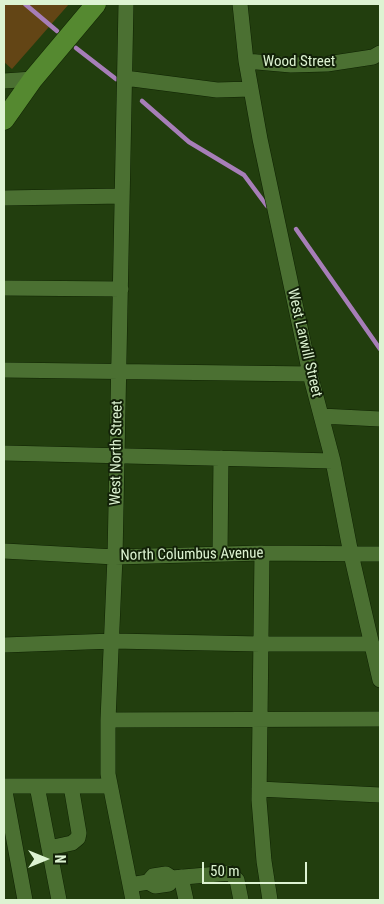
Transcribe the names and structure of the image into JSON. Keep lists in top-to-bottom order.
{
  "streets": {
    "street": [
      "Wood Street",
      "West Larwill Street",
      "West North Street",
      "North Columbus Avenue"
    ]
  },
  "crossings": [
    ["Wood Street", "West Larwill Street"],
    ["West Larwill Street", "North Columbus Avenue"],
    ["West North Street", "North Columbus Avenue"]
  ],
  "scale_bar": "50 m",
  "north": "right"
}
